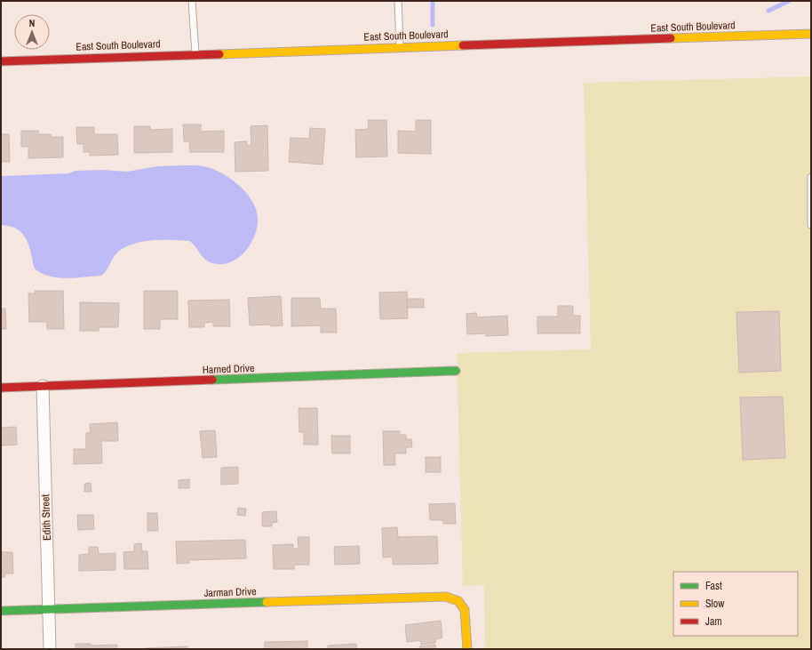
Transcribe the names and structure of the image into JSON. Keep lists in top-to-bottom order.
{
  "streets": {
    "street": [
      "East South Boulevard",
      "Harned Drive",
      "Edith Street",
      "Jarman Drive"
    ]
  },
  "crossings": [
    ["Harned Drive", "Edith Street"],
    ["Edith Street", "Jarman Drive"]
  ],
  "legend": ["Fast", "Slow", "Jam"],
  "north": "top"
}
